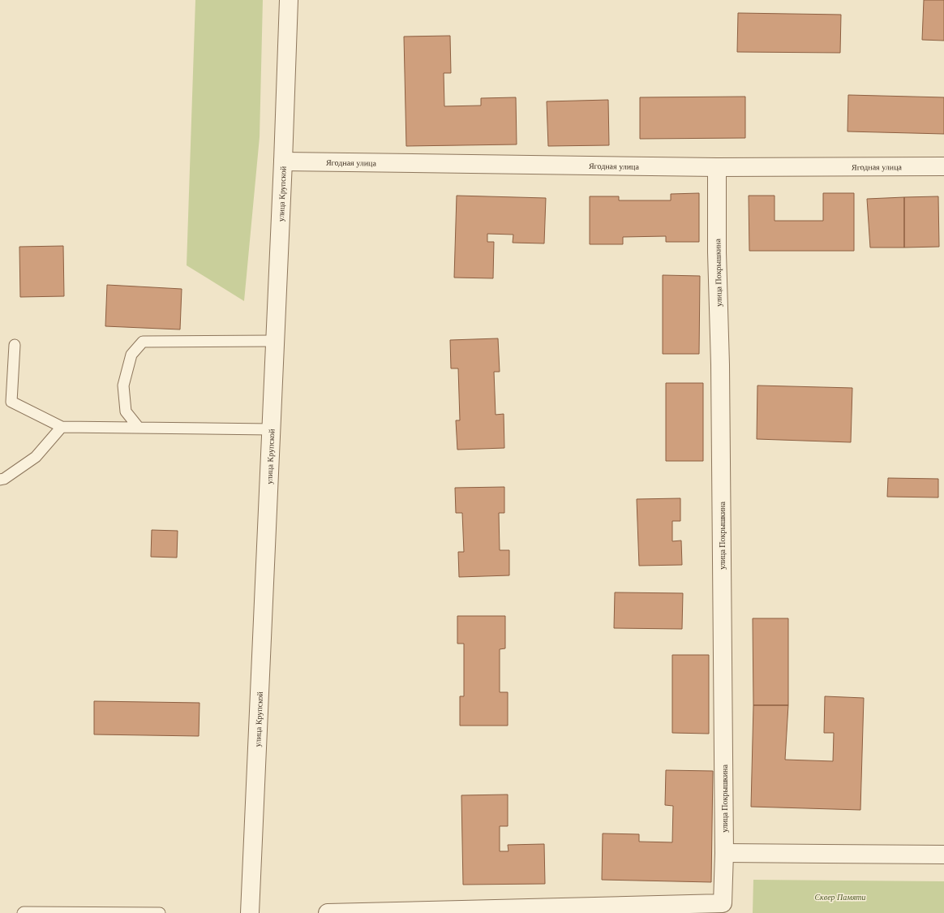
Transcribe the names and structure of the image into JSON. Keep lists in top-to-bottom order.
{
  "streets": {
    "street": ["Ягодная улица", "улица Крупской", "улица Покрышкина"]
  },
  "crossings": [
    ["Ягодная улица", "улица Крупской"],
    ["Ягодная улица", "улица Покрышкина"]
  ],
  "parks": ["Сквер Памяти"]
}
